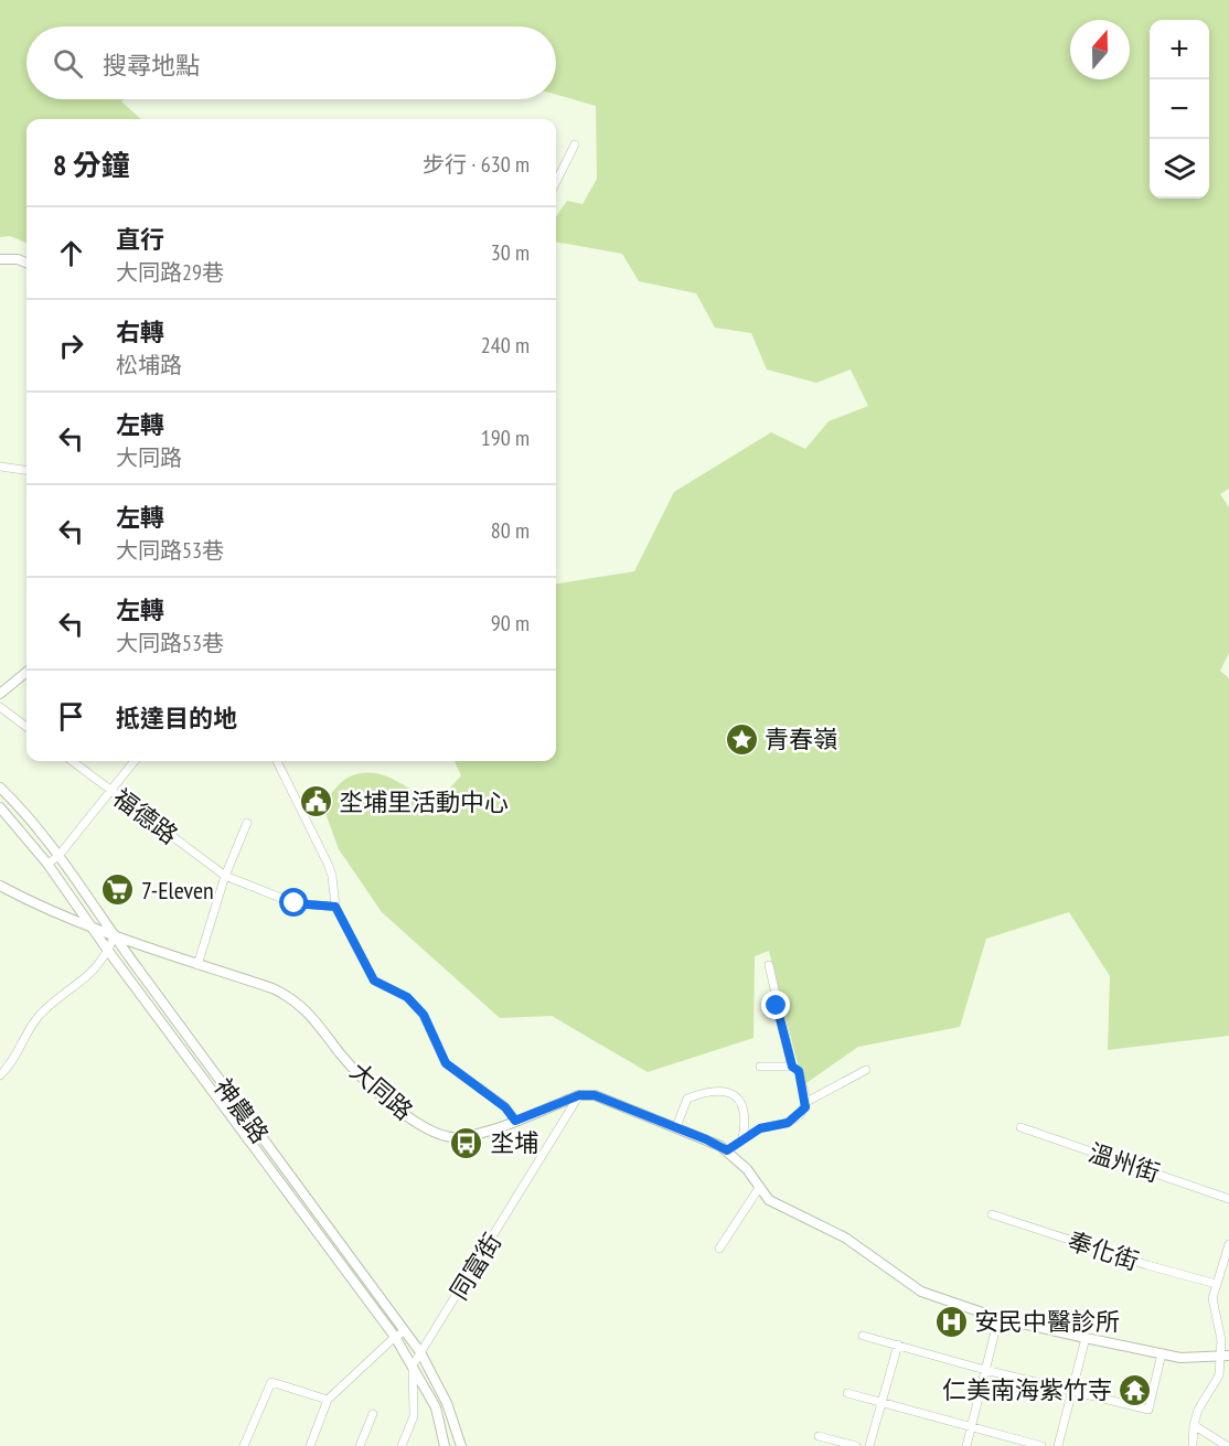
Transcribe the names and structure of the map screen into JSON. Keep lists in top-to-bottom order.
{
  "streets": {
    "street": [
      "福德路",
      "大同路",
      "神農路",
      "溫州街",
      "奉化街",
      "同富街"
    ]
  },
  "crossings": [
    ["大同路", "神農路"],
    ["大同路", "同富街"],
    ["神農路", "同富街"]
  ],
  "places": {
    "place": ["青春嶺"],
    "public building": ["坔埔里活動中心"],
    "supermarket": ["7-Eleven"],
    "bus stop": ["坔埔"],
    "hospital": ["安民中醫診所"],
    "temple": ["仁美南海紫竹寺"]
  },
  "north": "top",
  "page": {
    "map_buttons": ["+", "−"],
    "search": "搜尋地點",
    "heading": ["8 分鐘", "步行 · 630 m"],
    "list": [
      ["直行", "大同路29巷", "30 m"],
      ["右轉", "松埔路", "240 m"],
      ["左轉", "大同路", "190 m"],
      ["左轉", "大同路53巷", "80 m"],
      ["左轉", "大同路53巷", "90 m"],
      "抵達目的地"
    ]
  }
}
